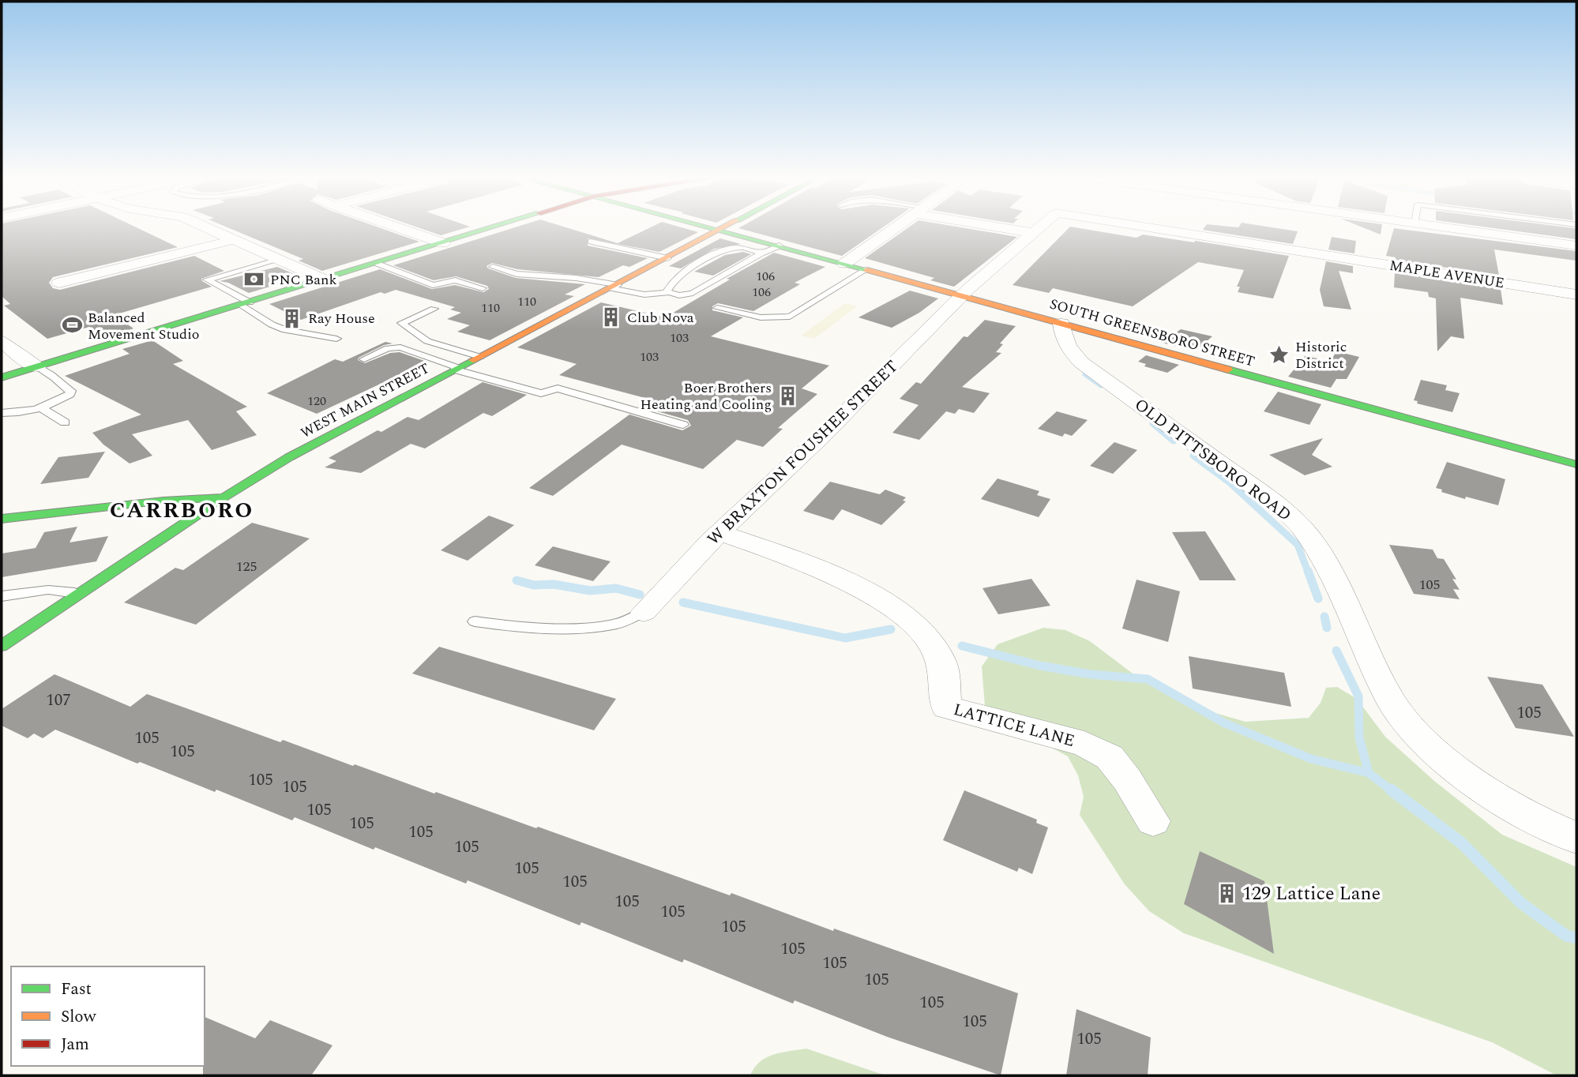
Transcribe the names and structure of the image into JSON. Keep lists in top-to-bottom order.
{
  "streets": {
    "main road": ["SOUTH GREENSBORO STREET", "WEST MAIN STREET"],
    "street": [
      "MAPLE AVENUE",
      "W BRAXTON FOUSHEE STREET",
      "OLD PITTSBORO ROAD",
      "LATTICE LANE"
    ]
  },
  "crossings": [
    ["SOUTH GREENSBORO STREET", "WEST MAIN STREET"],
    ["SOUTH GREENSBORO STREET", "W BRAXTON FOUSHEE STREET"],
    ["SOUTH GREENSBORO STREET", "OLD PITTSBORO ROAD"],
    ["W BRAXTON FOUSHEE STREET", "LATTICE LANE"]
  ],
  "districts": ["CARRBORO"],
  "places": {
    "bank": ["PNC Bank"],
    "building": [
      "Club Nova",
      "Ray House",
      "Boer Brothers Heating and Cooling",
      "129 Lattice Lane"
    ],
    "sports": ["Balanced Movement Studio"],
    "place": ["Historic District"]
  },
  "house_numbers": [
    "106",
    "106",
    "110",
    "110",
    "103",
    "103",
    "120",
    "125",
    "105",
    "107",
    "105",
    "105",
    "105",
    "105",
    "105",
    "105",
    "105",
    "105",
    "105",
    "105",
    "105",
    "105",
    "105",
    "105",
    "105",
    "105",
    "105",
    "105",
    "105",
    "105"
  ],
  "legend": ["Fast", "Slow", "Jam"]
}
